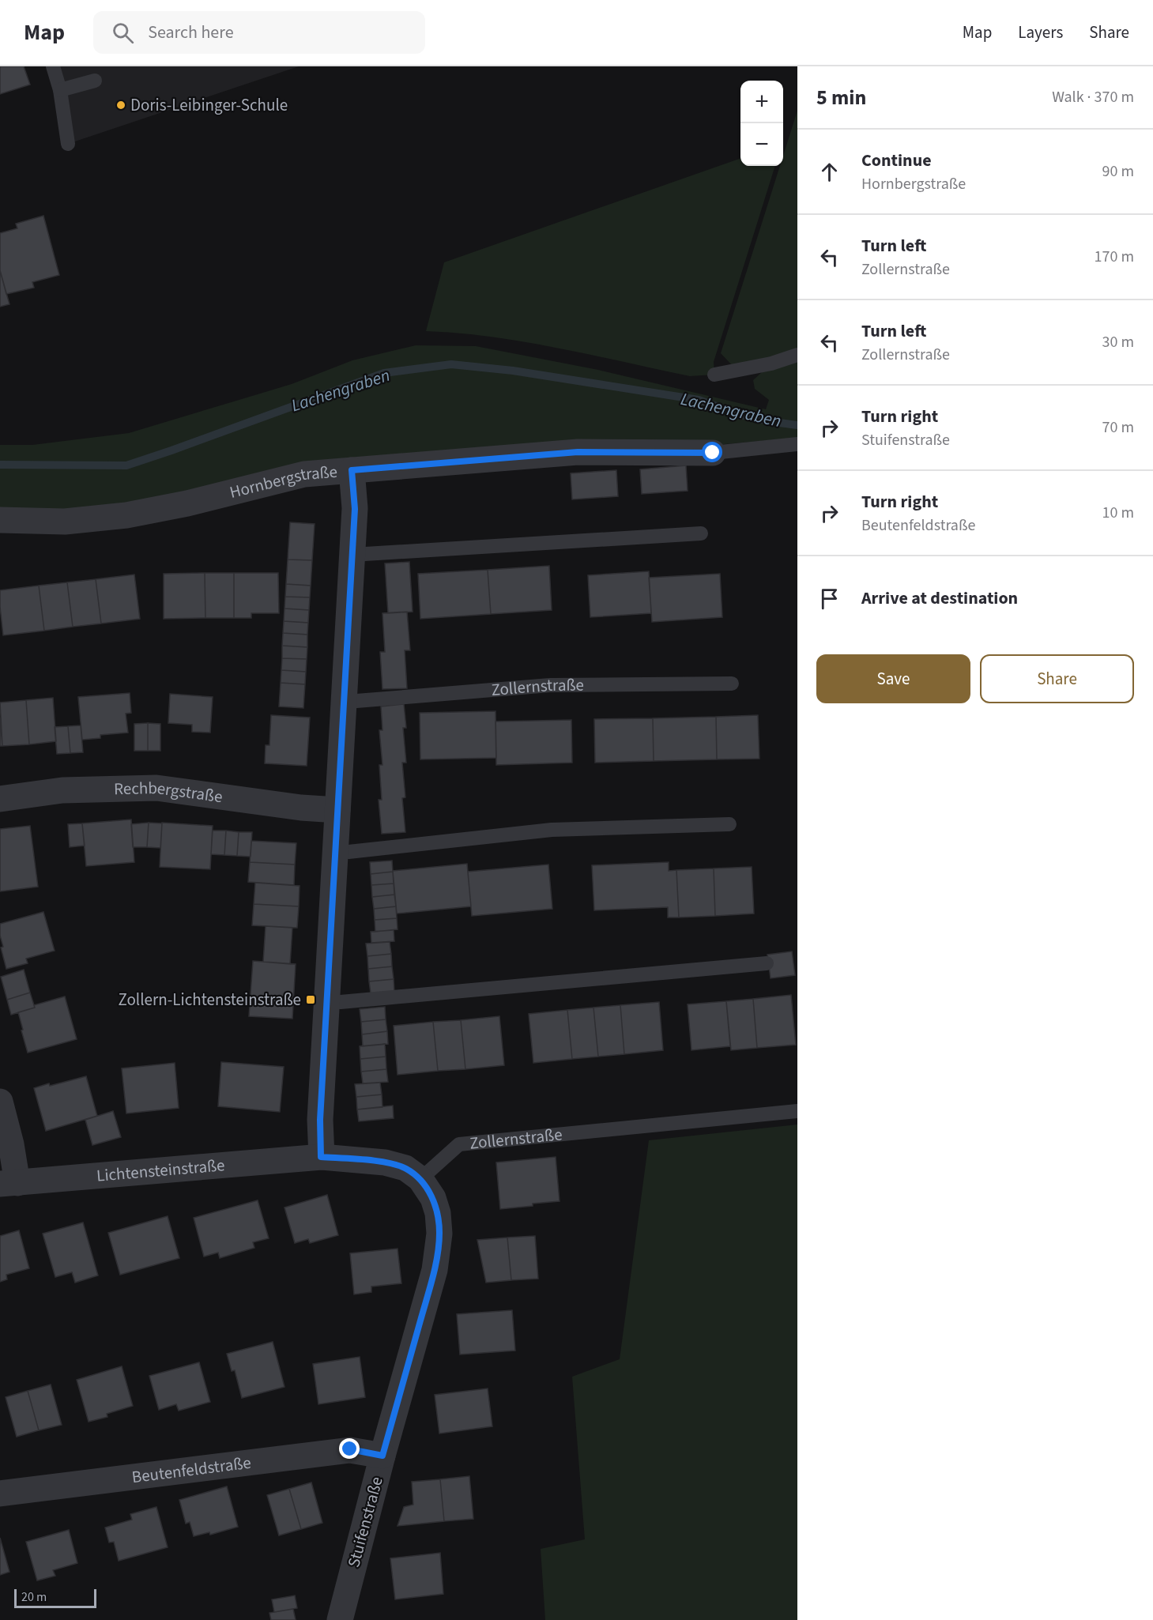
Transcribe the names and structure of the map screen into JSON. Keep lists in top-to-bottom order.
{
  "streets": {
    "street": [
      "Hornbergstraße",
      "Rechbergstraße",
      "Lichtensteinstraße",
      "Beutenfeldstraße",
      "Stuifenstraße"
    ],
    "lane": ["Zollernstraße"]
  },
  "crossings": [
    ["Zollernstraße", "Stuifenstraße"],
    ["Beutenfeldstraße", "Stuifenstraße"]
  ],
  "water": ["Lachengraben"],
  "places": {
    "other": ["Doris-Leibinger-Schule"],
    "transit": ["Zollern-Lichtensteinstraße"]
  },
  "scale_bar": "20 m",
  "page": {
    "header": "Map",
    "search": "Search here",
    "nav": ["Map", "Layers", "Share"],
    "heading": ["5 min", "Walk · 370 m"],
    "map_buttons": ["+", "−"],
    "list": [
      ["Continue", "Hornbergstraße", "90 m"],
      ["Turn left", "Zollernstraße", "170 m"],
      ["Turn left", "Zollernstraße", "30 m"],
      ["Turn right", "Stuifenstraße", "70 m"],
      ["Turn right", "Beutenfeldstraße", "10 m"],
      "Arrive at destination"
    ],
    "buttons": ["Save", "Share"],
    "scale": "20 m"
  }
}
